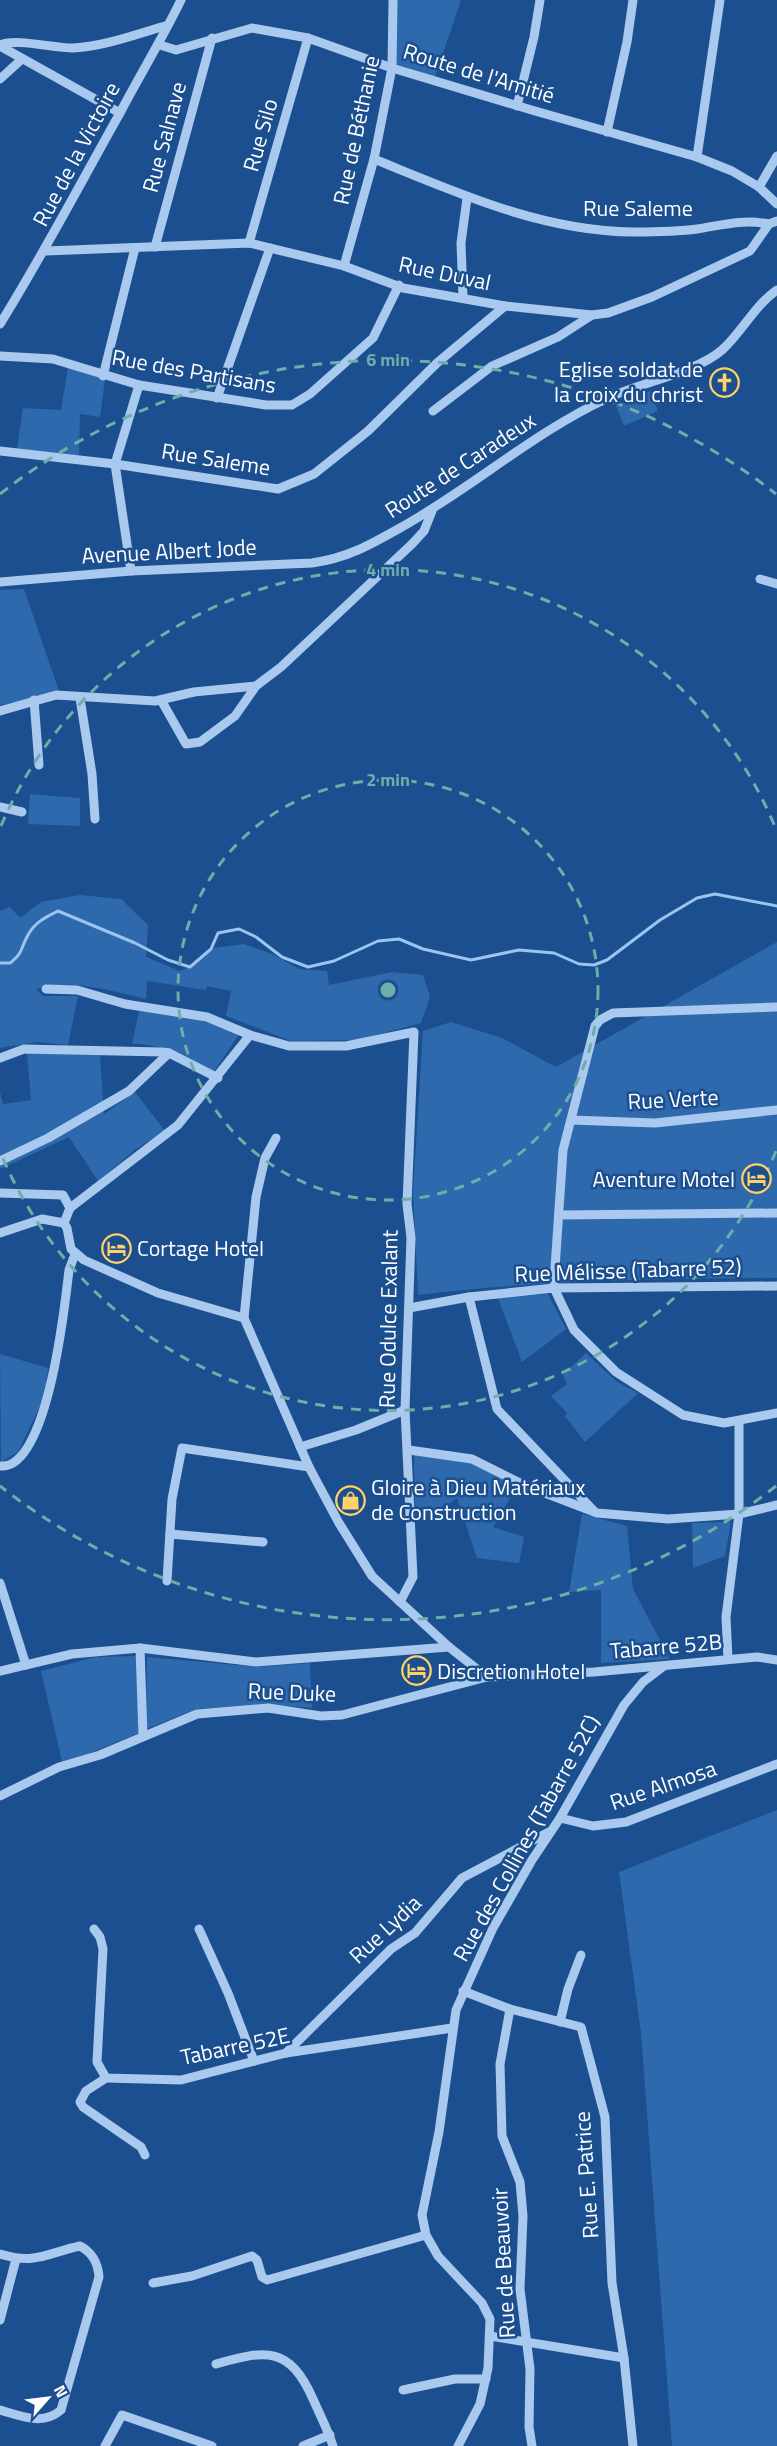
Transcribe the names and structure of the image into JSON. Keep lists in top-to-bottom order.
{
  "streets": {
    "street": [
      "Route de l'Amitié",
      "Rue de Béthanie",
      "Rue Silo",
      "Rue Salnave",
      "Rue de la Victoire",
      "Rue Saleme",
      "Rue Duval",
      "Rue des Partisans",
      "Route de Caradeux",
      "Avenue Albert Jode",
      "Rue Verte",
      "Rue Mélisse (Tabarre 52)",
      "Rue Odulce Exalant",
      "Tabarre 52B",
      "Rue Duke",
      "Rue Almosa",
      "Rue des Collines (Tabarre 52C)",
      "Rue Lydia",
      "Tabarre 52E",
      "Rue E. Patrice",
      "Rue de Beauvoir"
    ]
  },
  "crossings": [
    ["Route de l'Amitié", "Rue de Béthanie"],
    ["Route de l'Amitié", "Rue Silo"],
    ["Route de l'Amitié", "Rue Salnave"],
    ["Route de l'Amitié", "Rue de la Victoire"],
    ["Rue de Béthanie", "Rue Saleme"],
    ["Rue de Béthanie", "Rue Duval"],
    ["Rue Silo", "Rue Duval"],
    ["Rue Salnave", "Rue Duval"],
    ["Rue de la Victoire", "Rue Duval"],
    ["Rue Saleme", "Rue Duval"],
    ["Rue Duval", "Rue des Partisans"],
    ["Route de Caradeux", "Avenue Albert Jode"],
    ["Rue Mélisse (Tabarre 52)", "Rue Odulce Exalant"],
    ["Tabarre 52B", "Rue Duke"],
    ["Tabarre 52B", "Rue des Collines (Tabarre 52C)"],
    ["Rue Almosa", "Rue des Collines (Tabarre 52C)"],
    ["Rue des Collines (Tabarre 52C)", "Rue Lydia"],
    ["Rue des Collines (Tabarre 52C)", "Tabarre 52E"],
    ["Rue des Collines (Tabarre 52C)", "Rue E. Patrice"],
    ["Rue Lydia", "Tabarre 52E"],
    ["Rue E. Patrice", "Rue de Beauvoir"]
  ],
  "places": {
    "church": ["Eglise soldat de la croix du christ"],
    "hotel": ["Aventure Motel", "Cortage Hotel", "Discretion Hotel"],
    "shop": ["Gloire à Dieu Matériaux de Construction"]
  },
  "north": "top right",
  "rings": ["6 min", "4 min", "2 min"]
}
